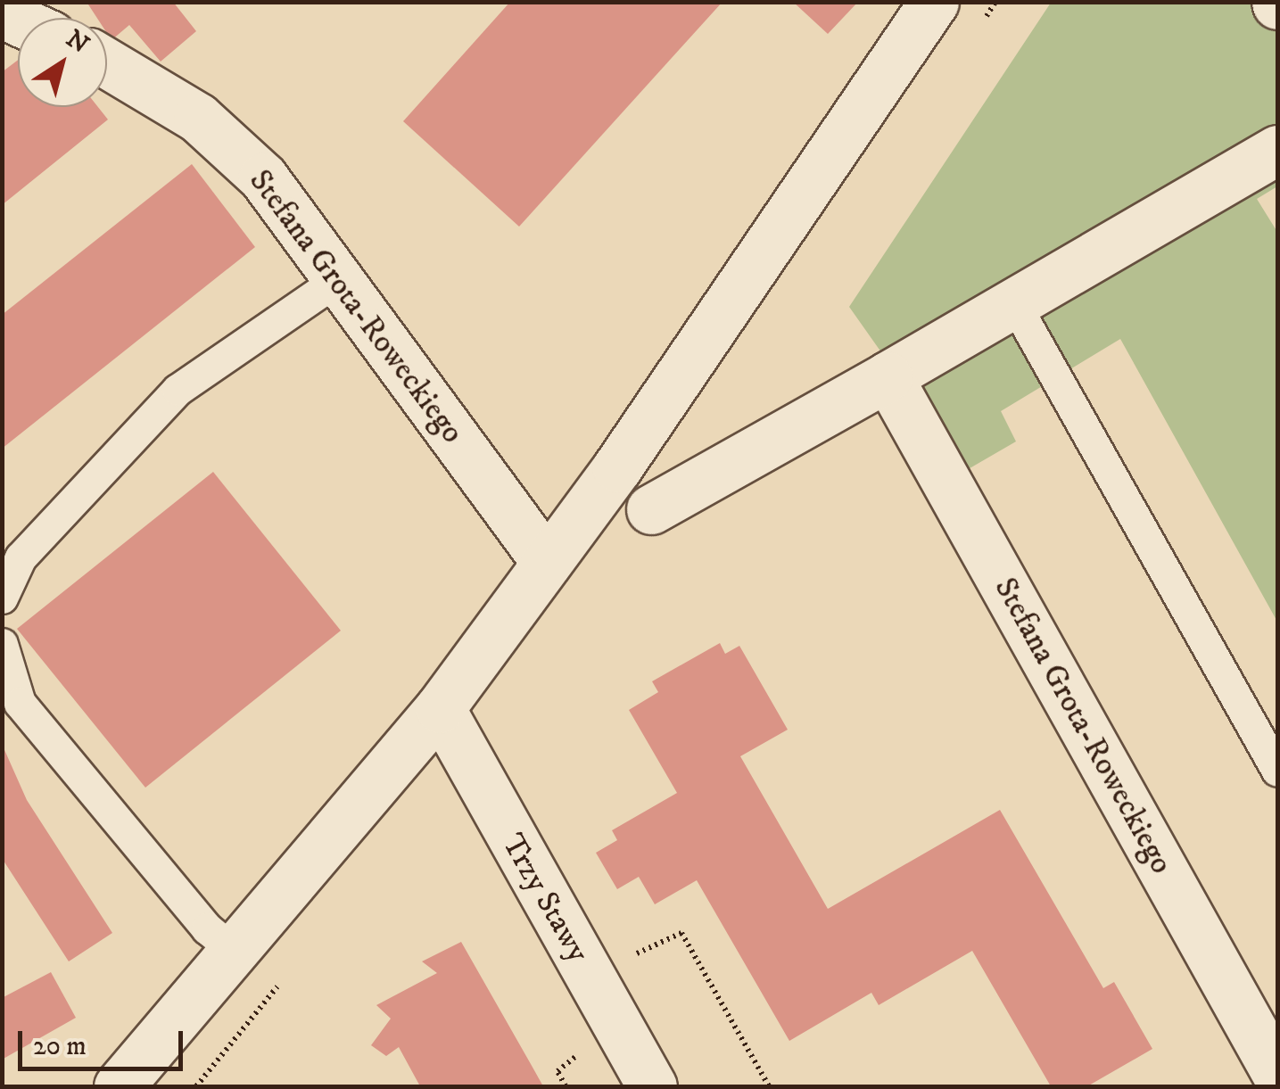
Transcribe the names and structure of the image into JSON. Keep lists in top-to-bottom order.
{
  "streets": {
    "street": ["Stefana Grota-Roweckiego", "Trzy Stawy"]
  },
  "scale_bar": "20 m",
  "north": "top right"
}
